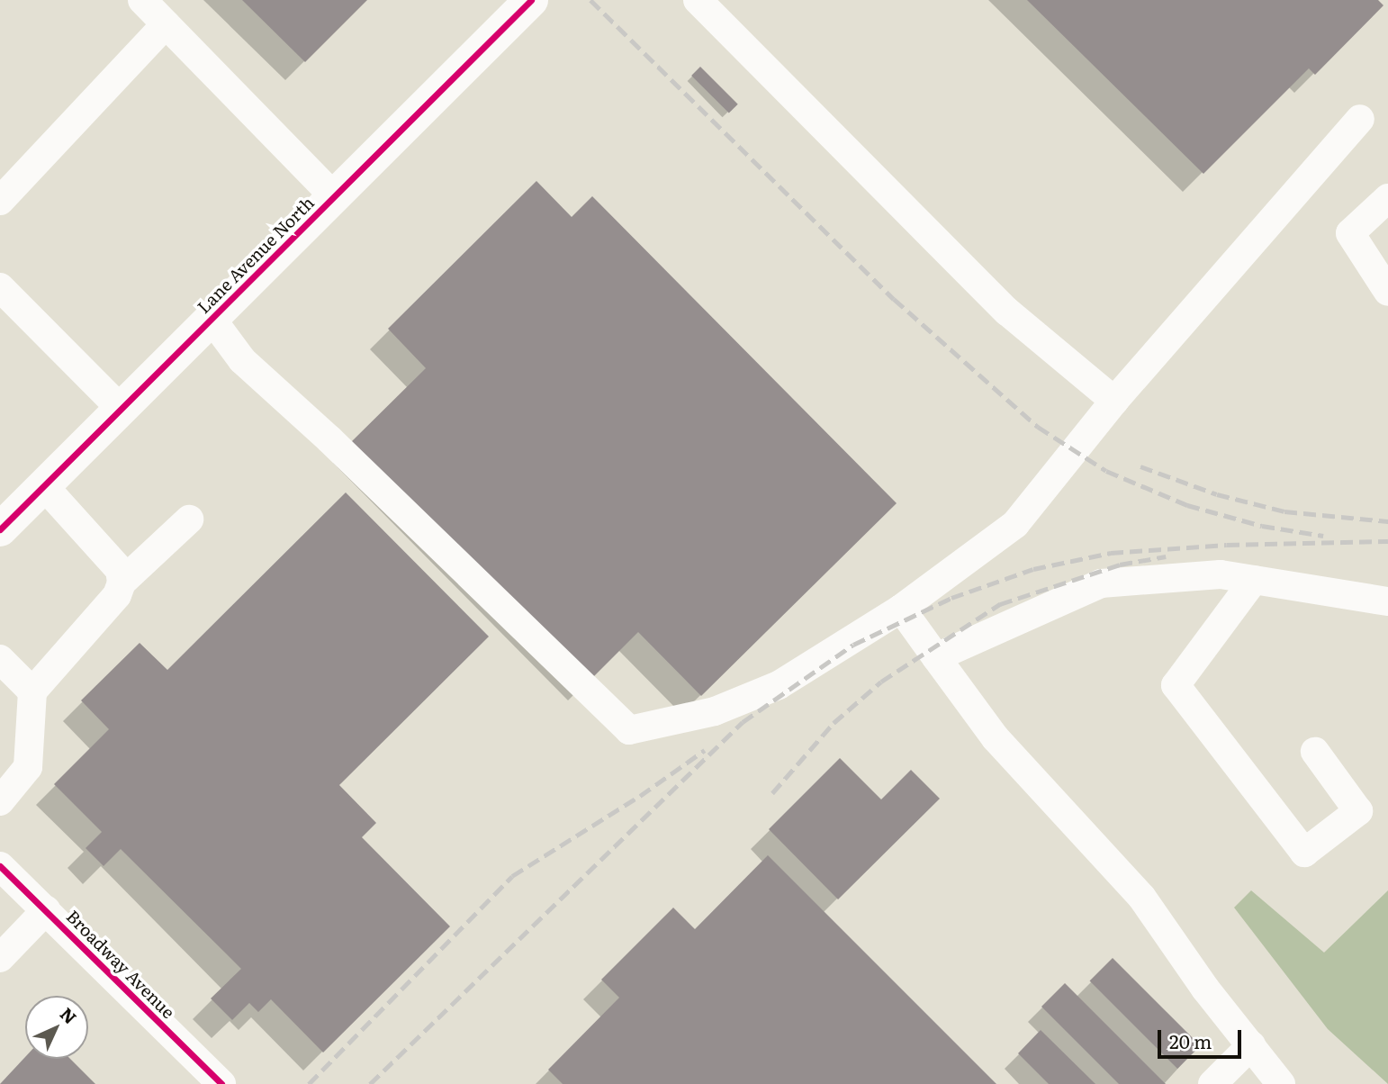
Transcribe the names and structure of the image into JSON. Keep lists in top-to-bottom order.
{
  "streets": {
    "main road": ["Lane Avenue North"],
    "street": ["Broadway Avenue"]
  },
  "scale_bar": "20 m",
  "north": "top right"
}
